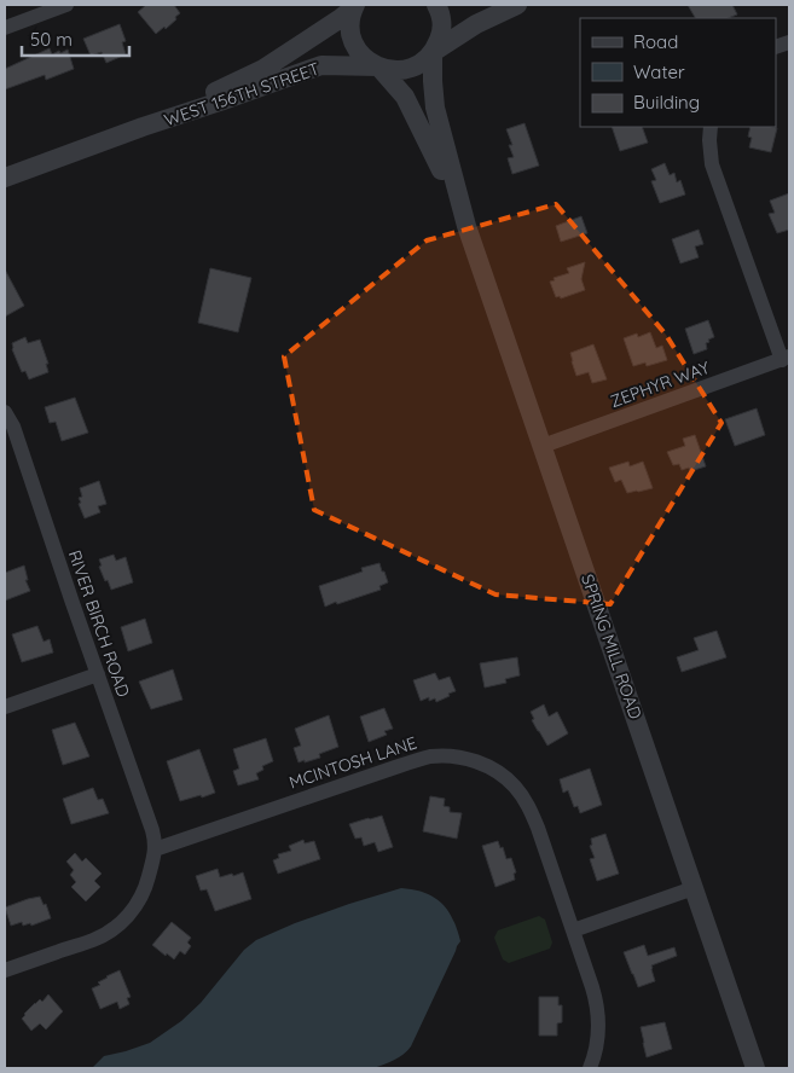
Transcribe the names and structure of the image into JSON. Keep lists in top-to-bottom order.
{
  "streets": {
    "street": [
      "WEST 156TH STREET",
      "ZEPHYR WAY",
      "RIVER BIRCH ROAD",
      "SPRING MILL ROAD",
      "MCINTOSH LANE"
    ]
  },
  "crossings": [
    ["WEST 156TH STREET", "SPRING MILL ROAD"],
    ["ZEPHYR WAY", "SPRING MILL ROAD"],
    ["RIVER BIRCH ROAD", "MCINTOSH LANE"]
  ],
  "legend": ["Road", "Water", "Building"],
  "scale_bar": "50 m"
}
